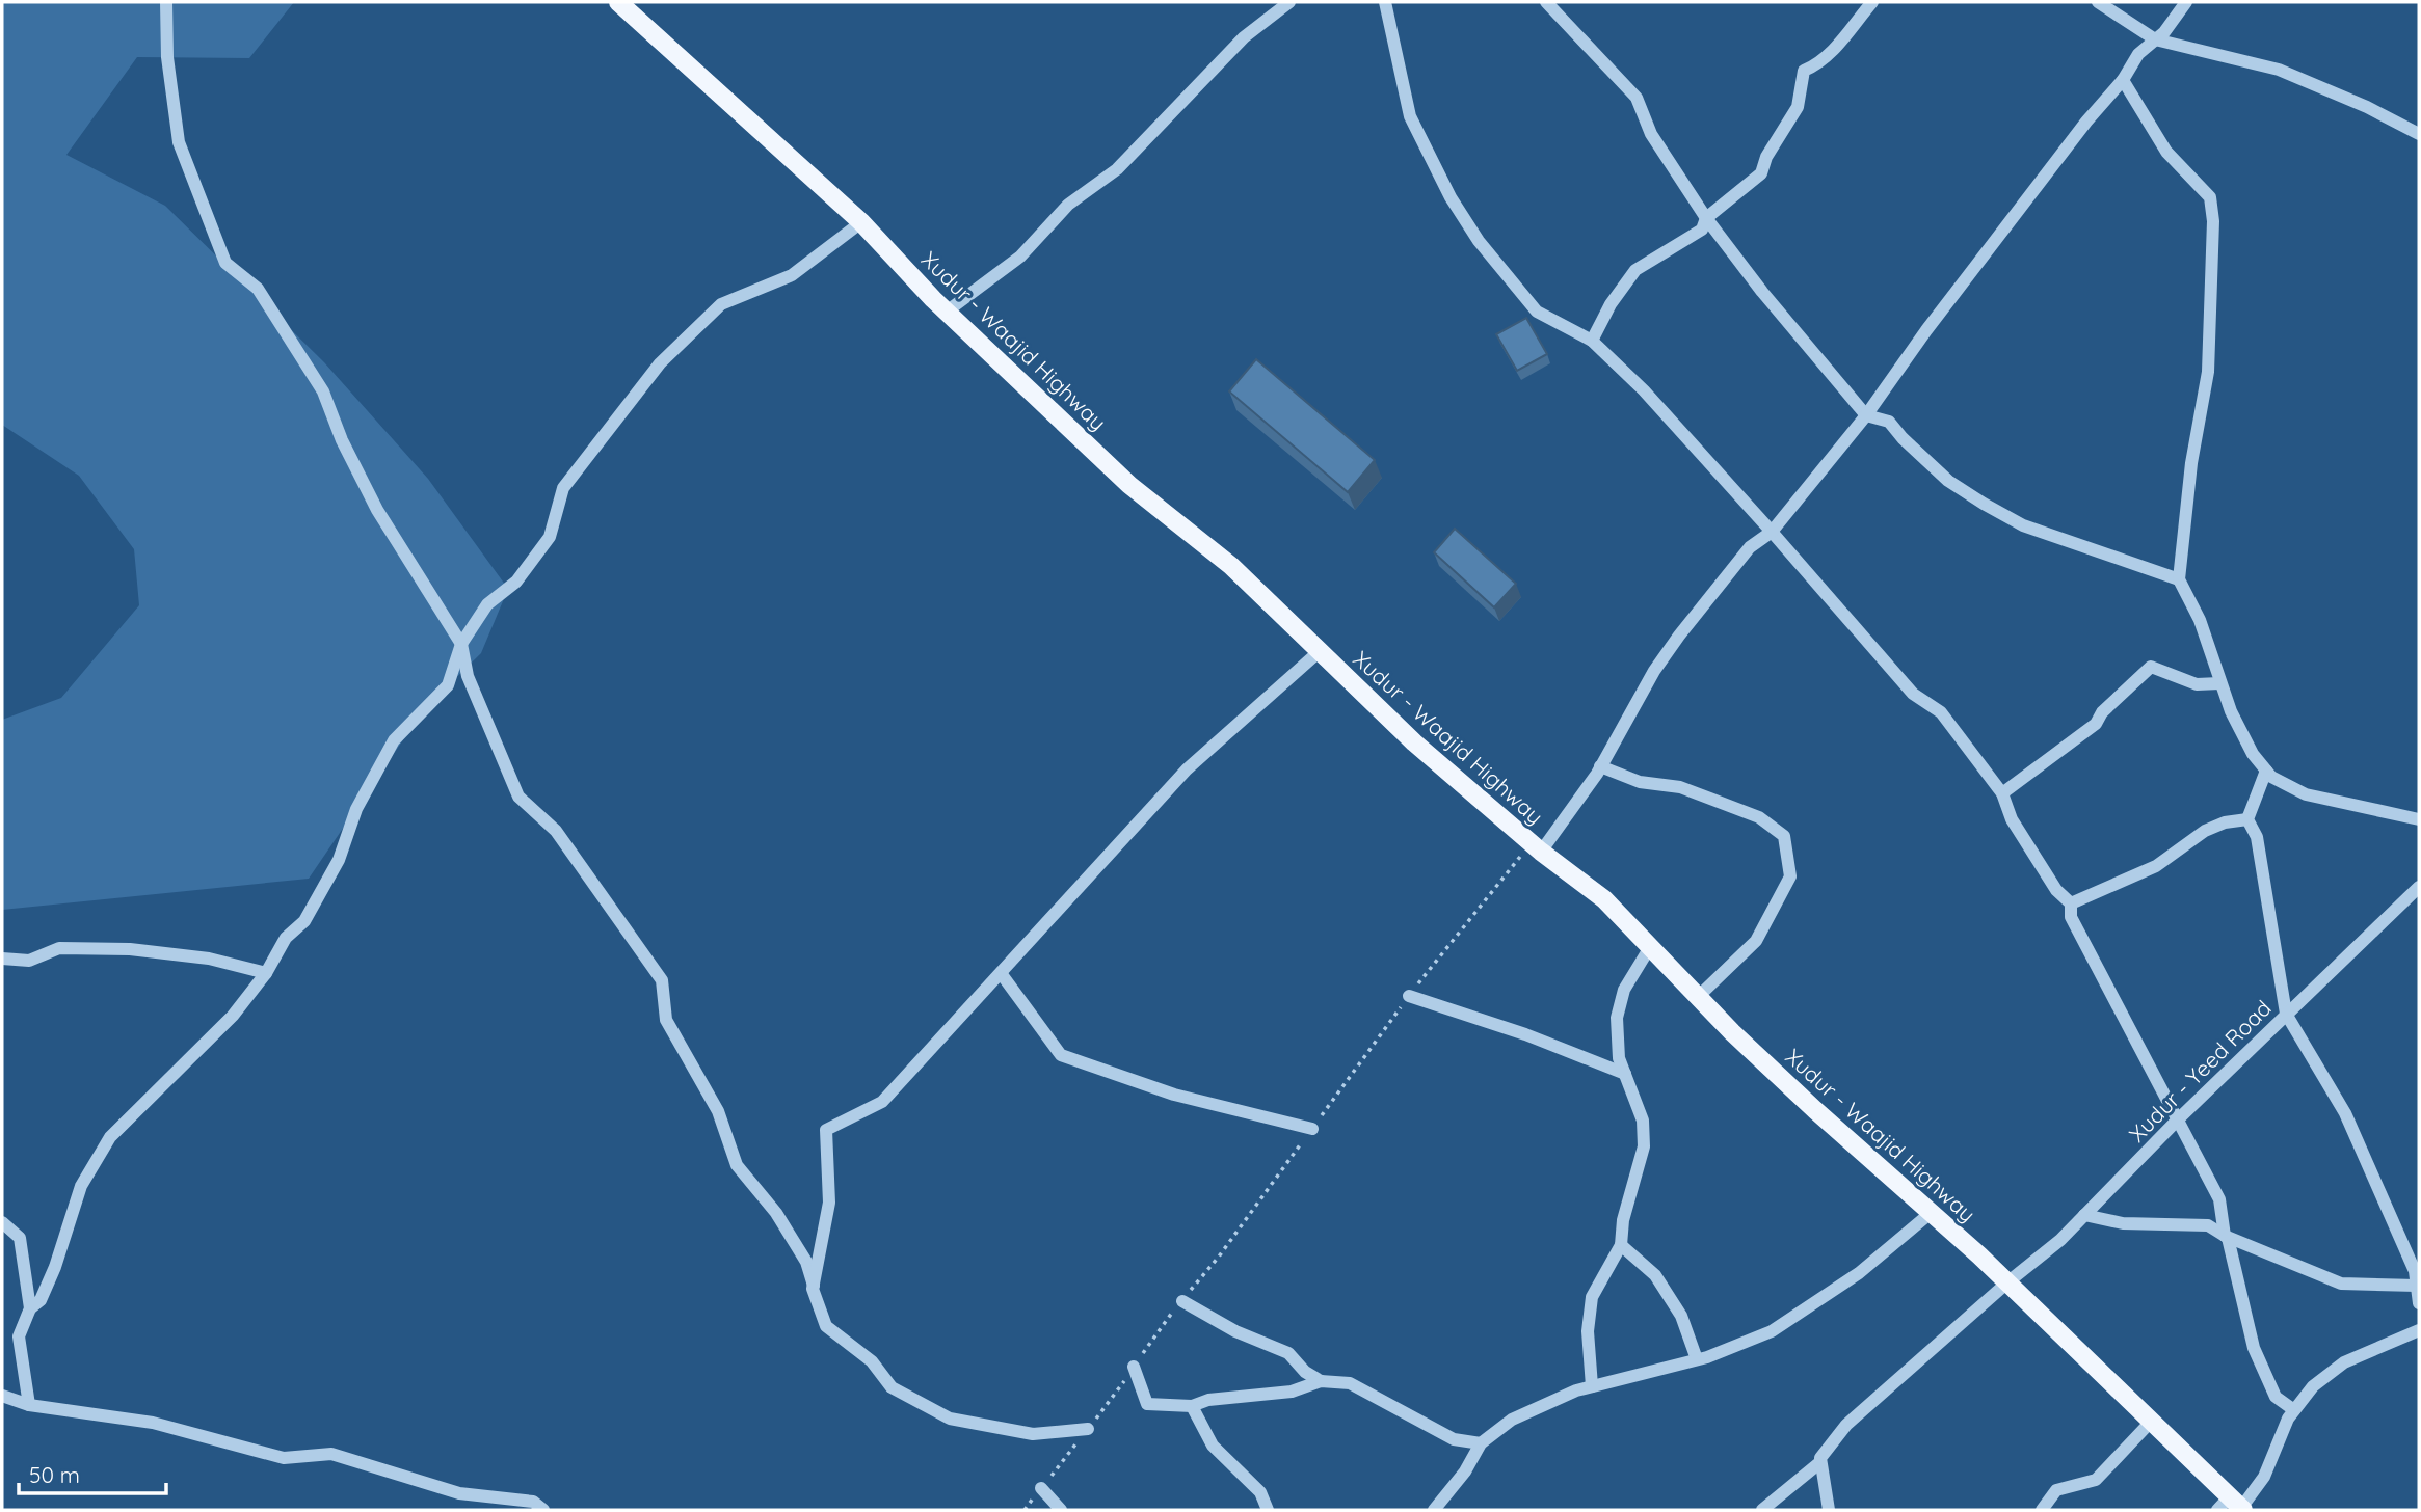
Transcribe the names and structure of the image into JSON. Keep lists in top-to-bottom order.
{
  "streets": {
    "main road": ["Xudur - Waajid Highway"],
    "street": ["Xudur - Yeed Road"]
  },
  "crossings": [
    ["Xudur - Waajid Highway", "Xudur - Yeed Road"]
  ],
  "scale_bar": "50 m"
}
